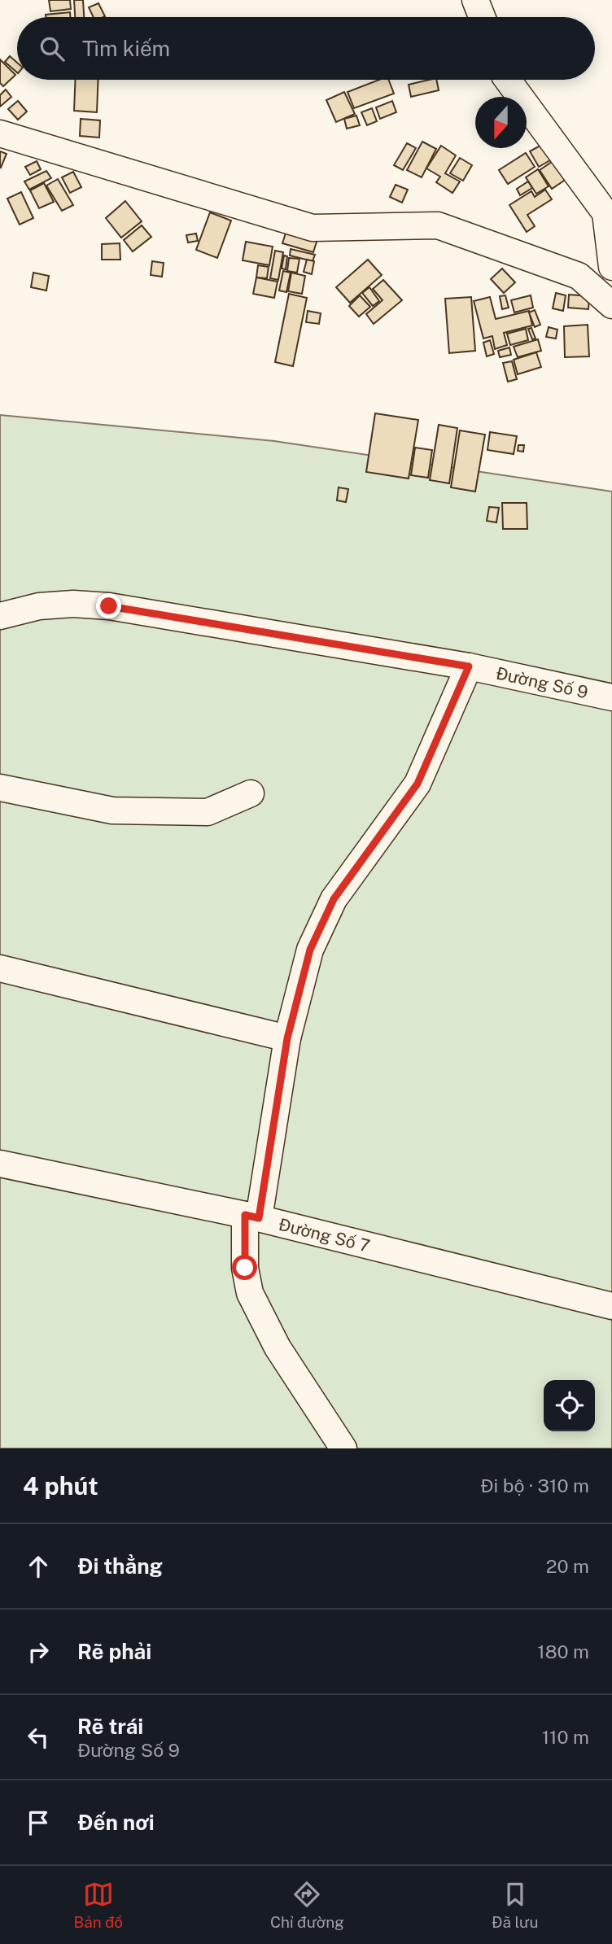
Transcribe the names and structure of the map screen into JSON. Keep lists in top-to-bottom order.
{
  "streets": {
    "street": ["Đường Số 9", "Đường Số 7"]
  },
  "north": "bottom",
  "page": {
    "search": "Tìm kiếm",
    "heading": ["4 phút", "Đi bộ · 310 m"],
    "list": [
      ["Đi thẳng", "20 m"],
      ["Rẽ phải", "180 m"],
      ["Rẽ trái", "Đường Số 9", "110 m"],
      "Đến nơi"
    ],
    "nav": ["Bản đồ", "Chỉ đường", "Đã lưu"]
  }
}
